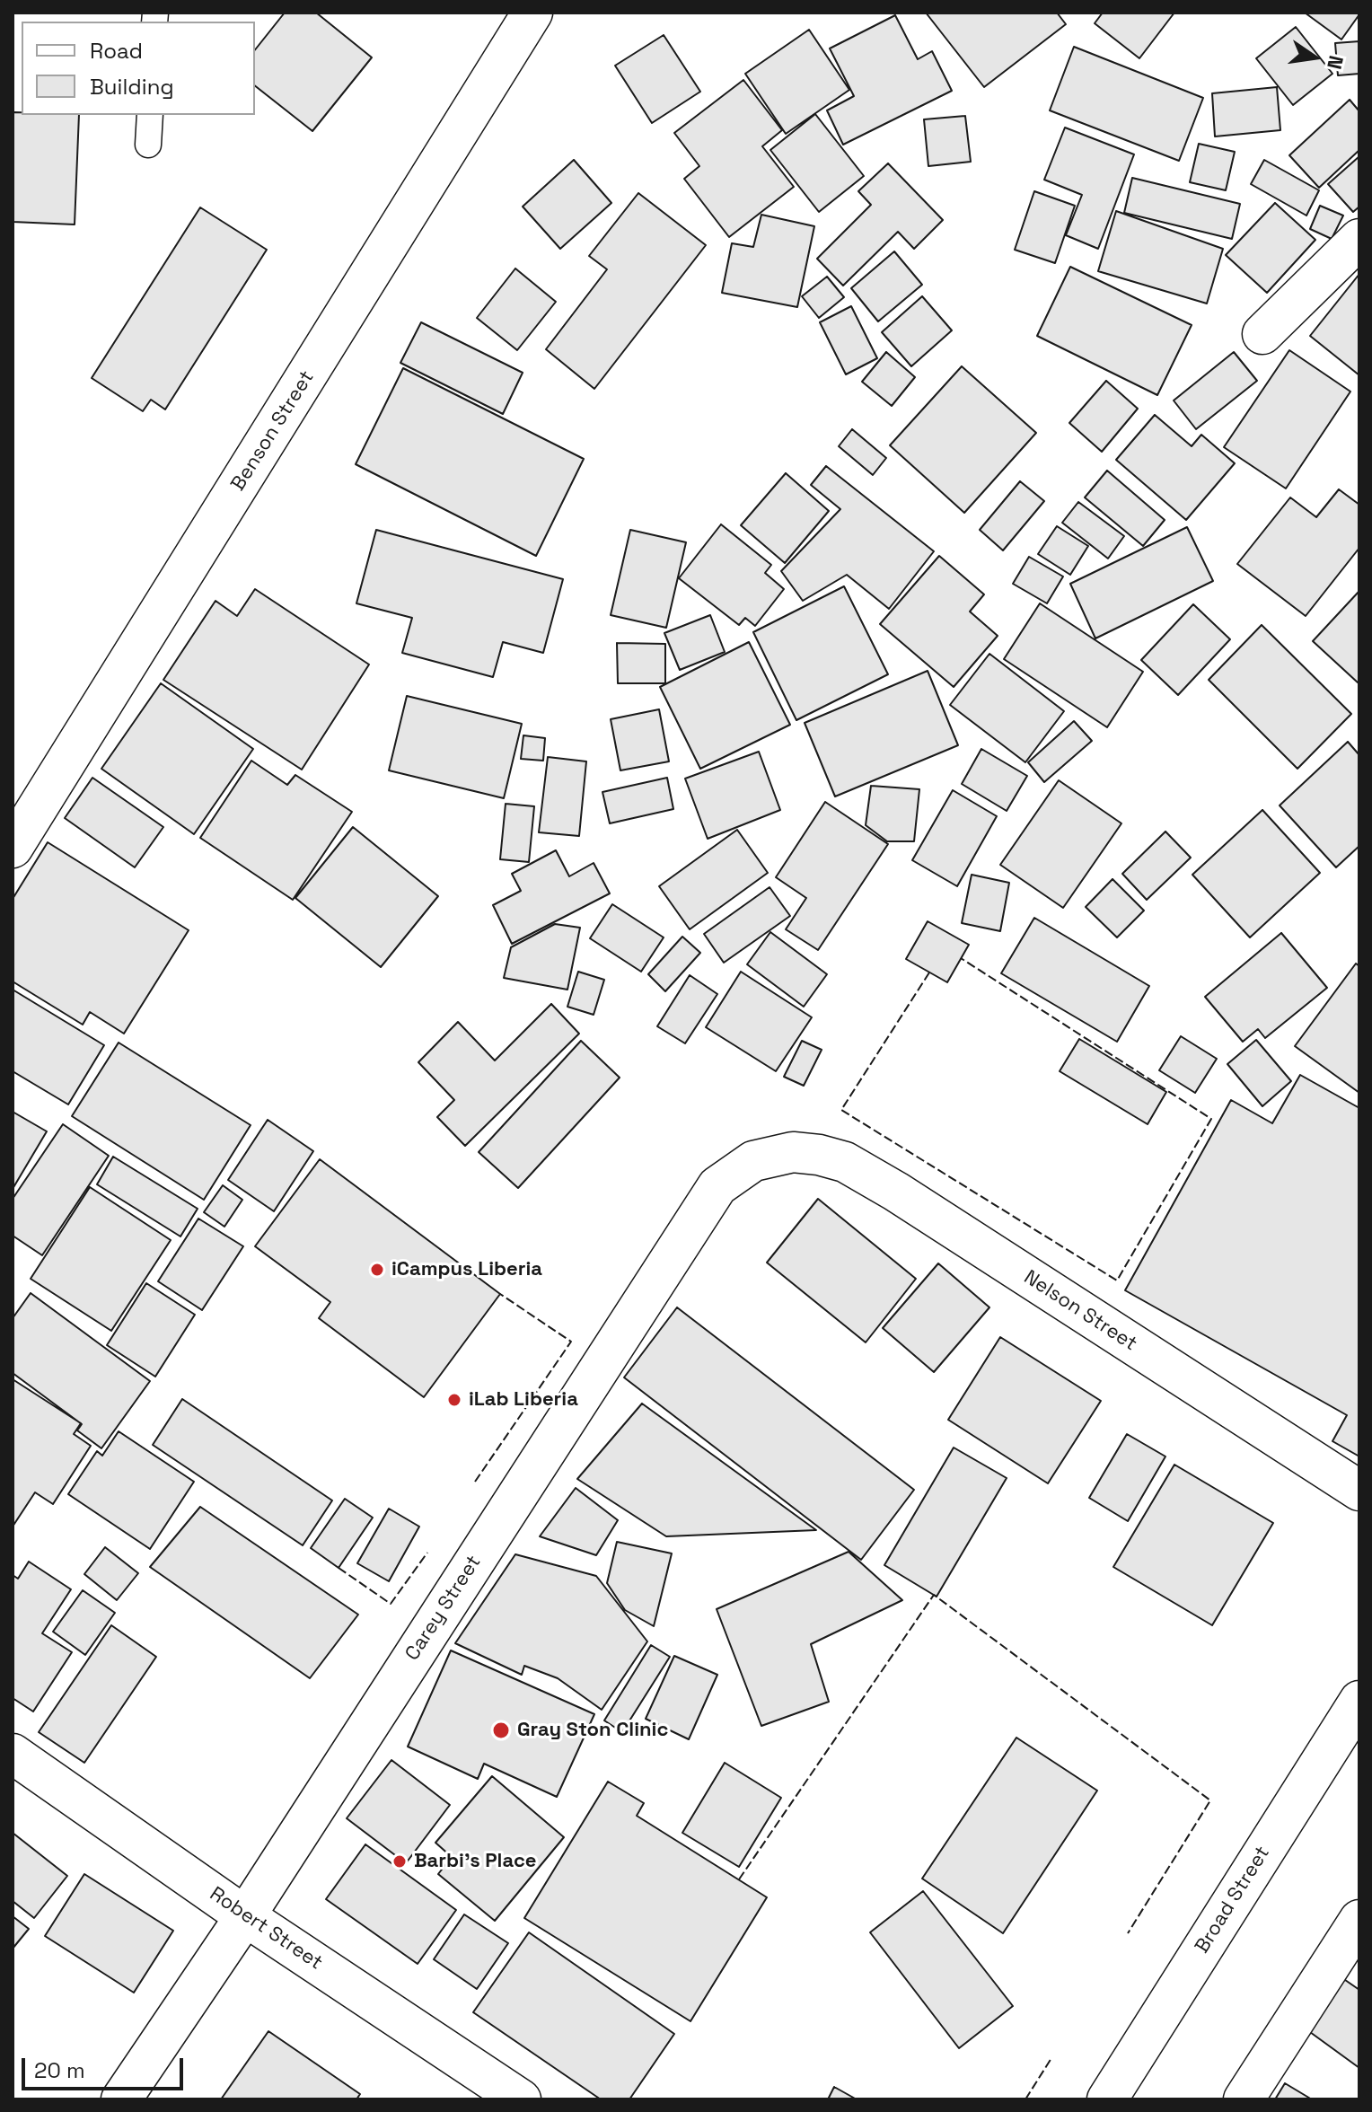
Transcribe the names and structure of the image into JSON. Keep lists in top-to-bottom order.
{
  "streets": {
    "street": [
      "Benson Street",
      "Nelson Street",
      "Carey Street",
      "Broad Street",
      "Robert Street"
    ]
  },
  "crossings": [
    ["Nelson Street", "Carey Street"],
    ["Carey Street", "Robert Street"]
  ],
  "places": [
    "iCampus Liberia",
    "iLab Liberia",
    "Gray Ston Clinic",
    "Barbi’s Place"
  ],
  "legend": ["Road", "Building"],
  "scale_bar": "20 m",
  "north": "right"
}
